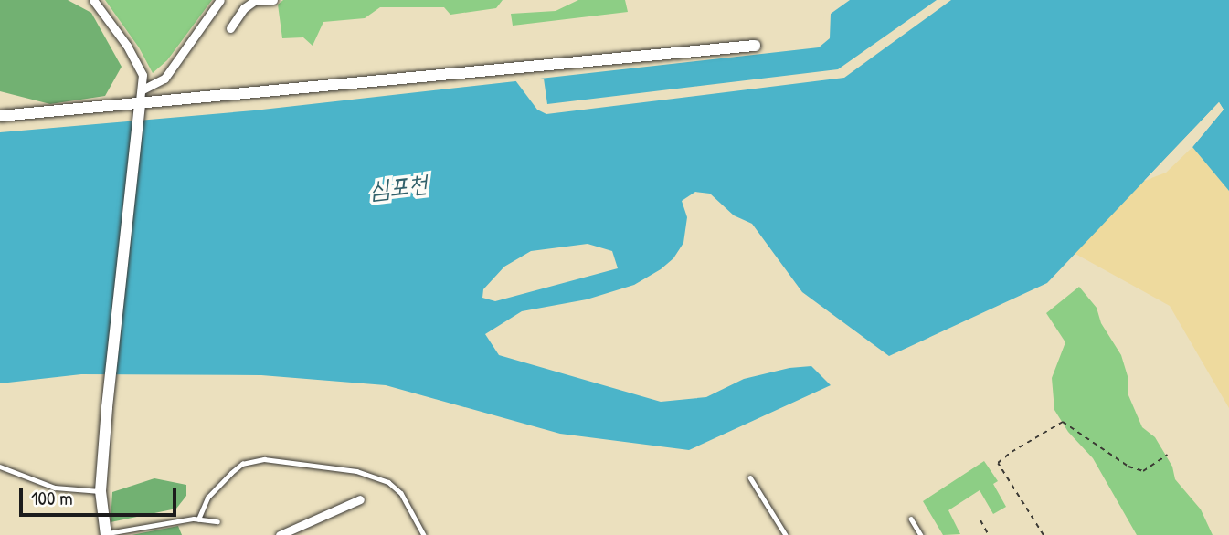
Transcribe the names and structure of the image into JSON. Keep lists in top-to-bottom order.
{
  "water": ["심포천"],
  "scale_bar": "100 m"
}
